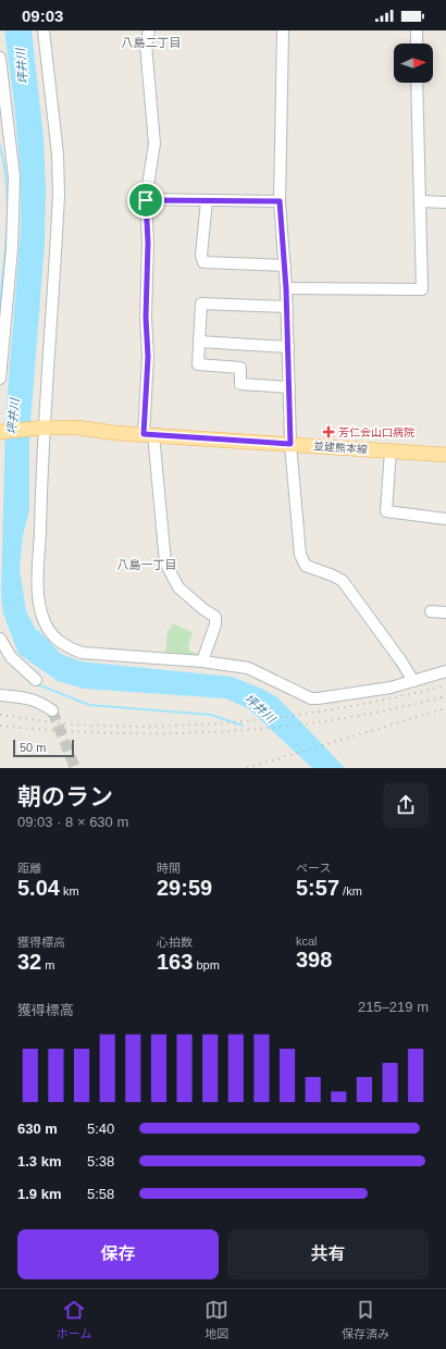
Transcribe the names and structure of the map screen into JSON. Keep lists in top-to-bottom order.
{
  "streets": {
    "main road": ["並建熊本線"]
  },
  "districts": ["八島二丁目", "八島一丁目"],
  "water": ["坪井川"],
  "places": {
    "health": ["芳仁会山口病院"]
  },
  "scale_bar": "50 m",
  "north": "right",
  "page": {
    "status": "09:03",
    "scale": "50 m",
    "heading": ["朝のラン", "09:03 · 8 × 630 m"],
    "stats": [
      ["距離", "5.04 km"],
      ["時間", "29:59"],
      ["ペース", "5:57 /km"],
      ["獲得標高", "32 m"],
      ["心拍数", "163 bpm"],
      ["kcal", "398"]
    ],
    "chart": ["獲得標高", "215–219 m"],
    "list": [
      {
        "name": "630 m",
        "note": "5:40"
      },
      {
        "name": "1.3 km",
        "note": "5:38"
      },
      {
        "name": "1.9 km",
        "note": "5:58"
      }
    ],
    "buttons": ["保存", "共有"],
    "tabs": ["ホーム", "地図", "保存済み"]
  }
}
